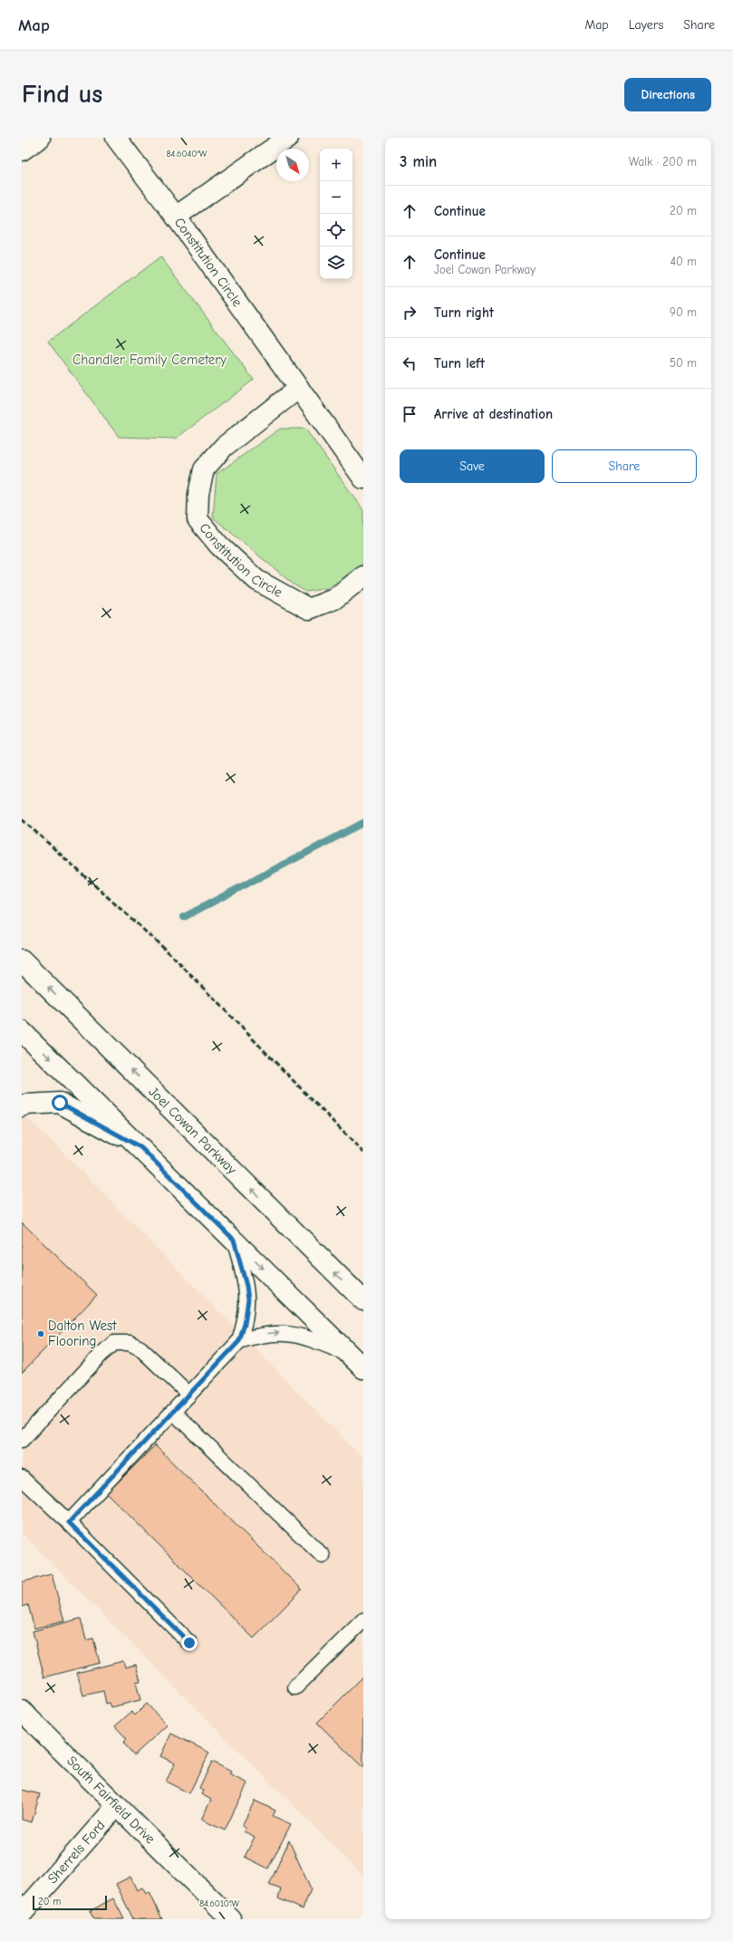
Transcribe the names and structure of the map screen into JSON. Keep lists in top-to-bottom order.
{
  "streets": {
    "street": [
      "Constitution Circle",
      "Joel Cowan Parkway",
      "South Fairfield Drive",
      "Sherrels Ford"
    ]
  },
  "crossings": [
    ["South Fairfield Drive", "Sherrels Ford"]
  ],
  "parks": ["Chandler Family Cemetery"],
  "places": ["Dalton West Flooring"],
  "scale_bar": "20 m",
  "north": "bottom right",
  "page": {
    "header": "Map",
    "nav": ["Map", "Layers", "Share"],
    "buttons": [
      "Directions",
      ["Save", "Share"]
    ],
    "title": "Find us",
    "heading": ["3 min", "Walk · 200 m"],
    "map_buttons": ["+", "−"],
    "list": [
      ["Continue", "20 m"],
      ["Continue", "Joel Cowan Parkway", "40 m"],
      ["Turn right", "90 m"],
      ["Turn left", "50 m"],
      "Arrive at destination"
    ],
    "scale": "20 m"
  },
  "coordinates": ["84.6040°W", "84.6010°W"]
}
